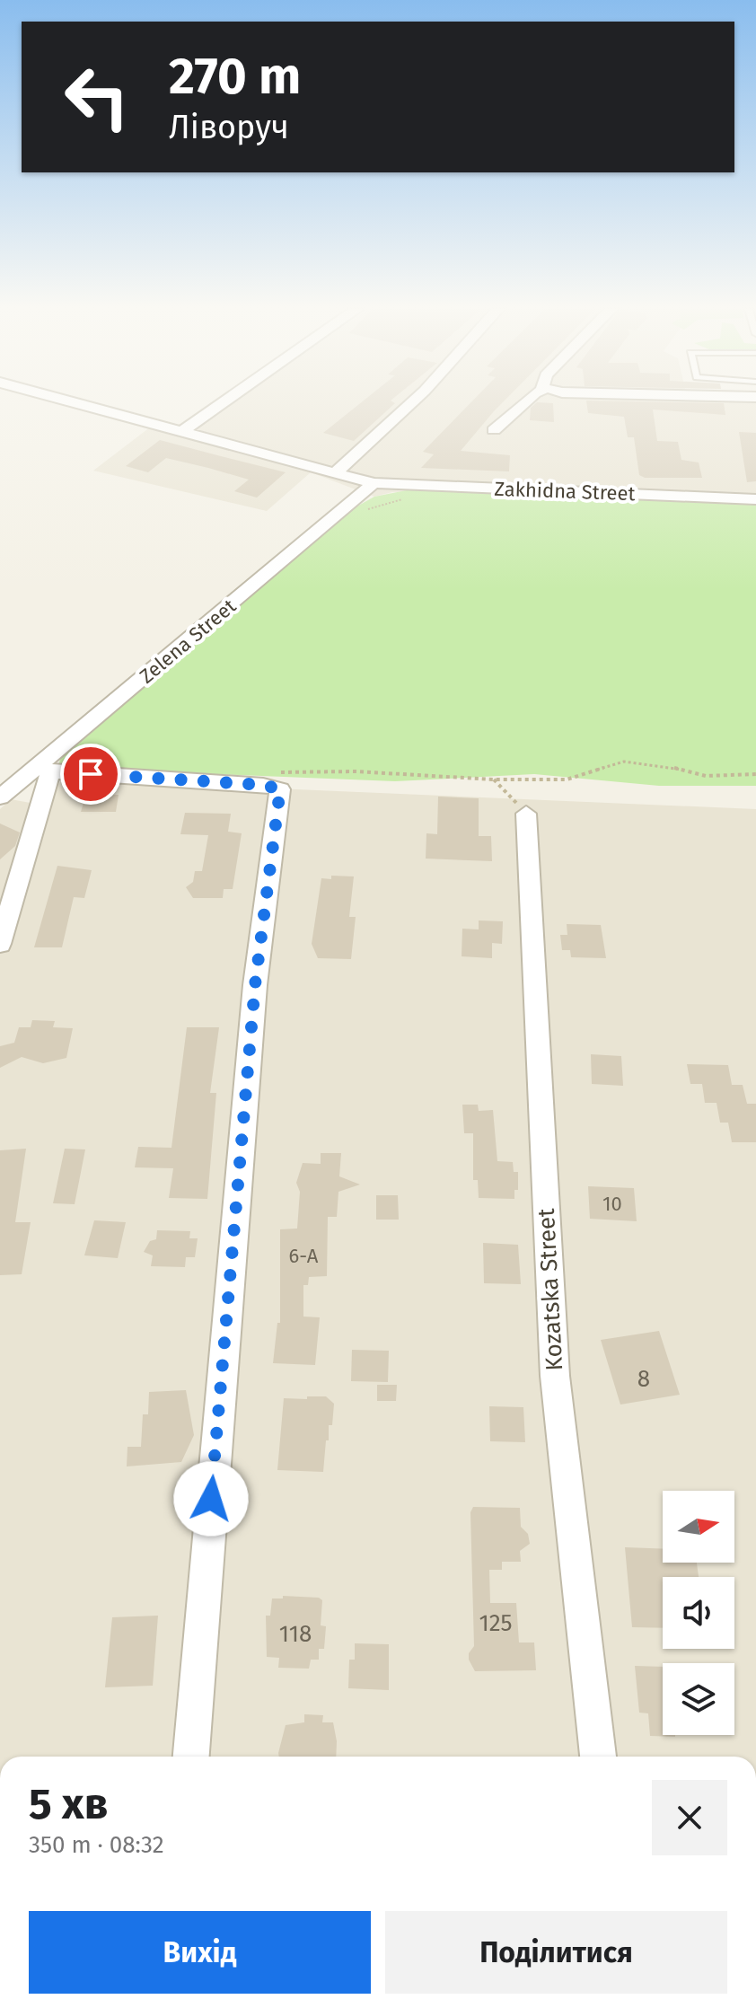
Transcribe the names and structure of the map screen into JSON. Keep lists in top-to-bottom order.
{
  "streets": {
    "street": ["Zakhidna Street", "Zelena Street", "Kozatska Street"]
  },
  "crossings": [
    ["Zakhidna Street", "Zelena Street"]
  ],
  "house_numbers": [
    "10",
    "6-А",
    "8",
    "125",
    "118"
  ],
  "north": "right",
  "page": {
    "turn": ["270 m", "Ліворуч"],
    "heading": ["5 хв", "350 m · 08:32"],
    "buttons": ["Вихід", "Поділитися"]
  }
}
